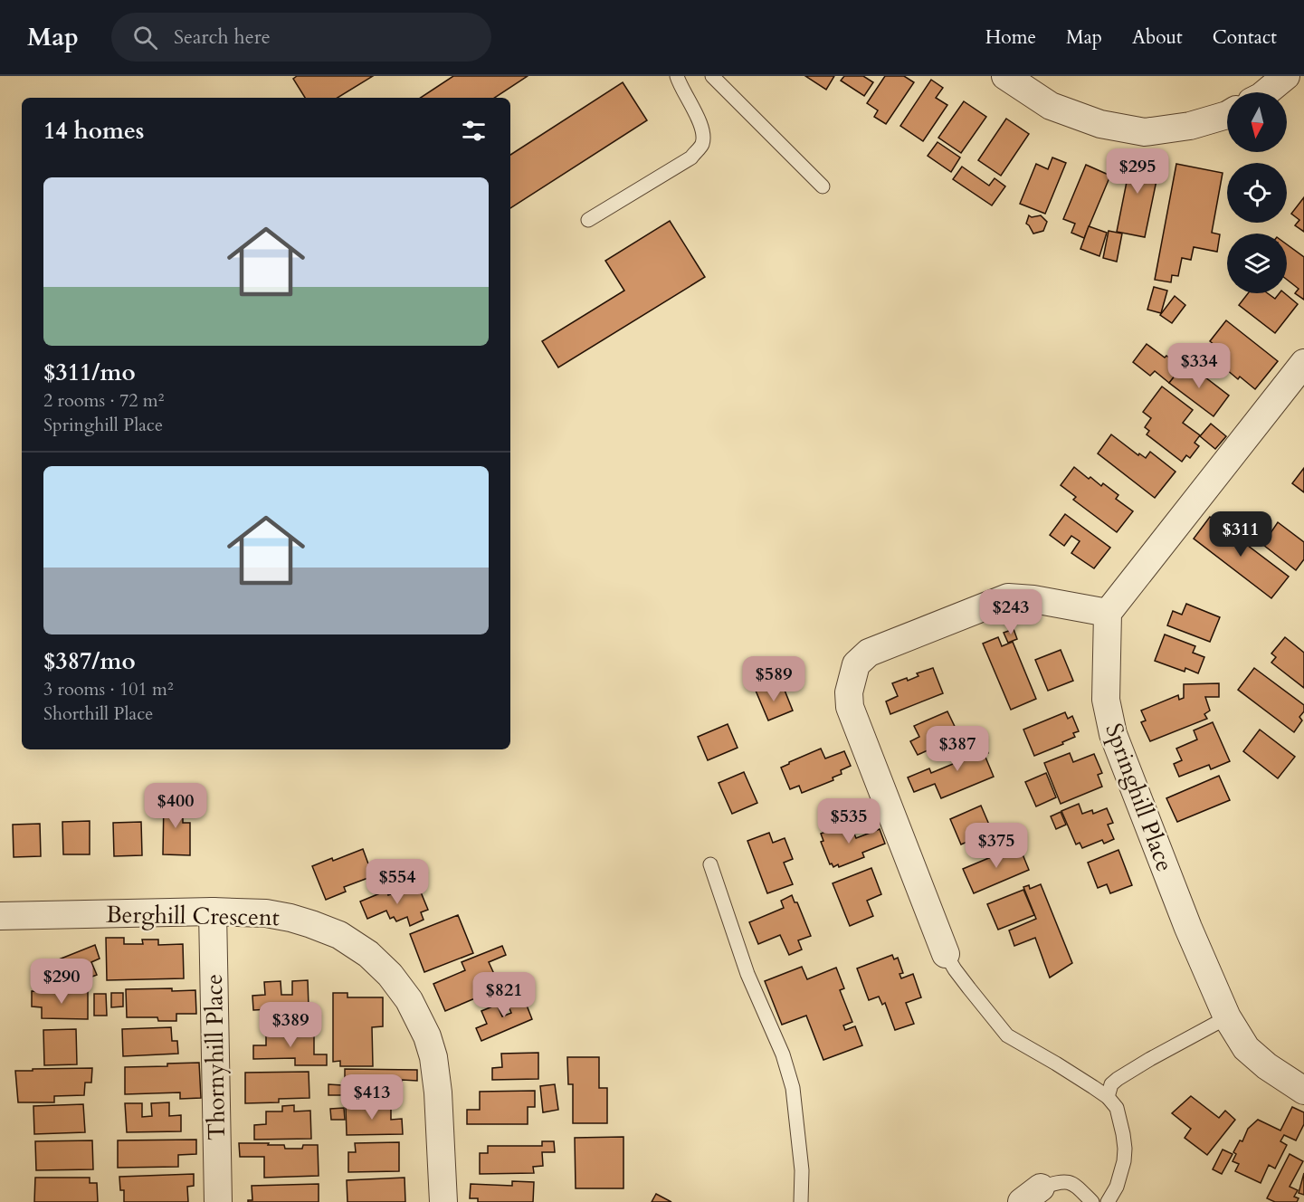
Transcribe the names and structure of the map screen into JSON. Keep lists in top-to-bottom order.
{
  "streets": {
    "street": ["Springhill Place", "Berghill Crescent", "Thornyhill Place"]
  },
  "crossings": [
    ["Berghill Crescent", "Thornyhill Place"]
  ],
  "north": "bottom",
  "page": {
    "header": "Map",
    "search": "Search here",
    "nav": [
      "Home",
      "Map",
      "About",
      "Contact"
    ],
    "heading": "14 homes",
    "price": [
      "$295",
      "$334",
      "$311",
      "$243",
      "$589",
      "$387",
      "$400",
      "$535",
      "$375",
      "$554",
      "$290",
      "$821",
      "$389",
      "$413"
    ],
    "list": [
      {
        "name": "$311/mo",
        "note": "2 rooms · 72 m² · Springhill Place"
      },
      {
        "name": "$387/mo",
        "note": "3 rooms · 101 m² · Shorthill Place"
      }
    ]
  }
}
